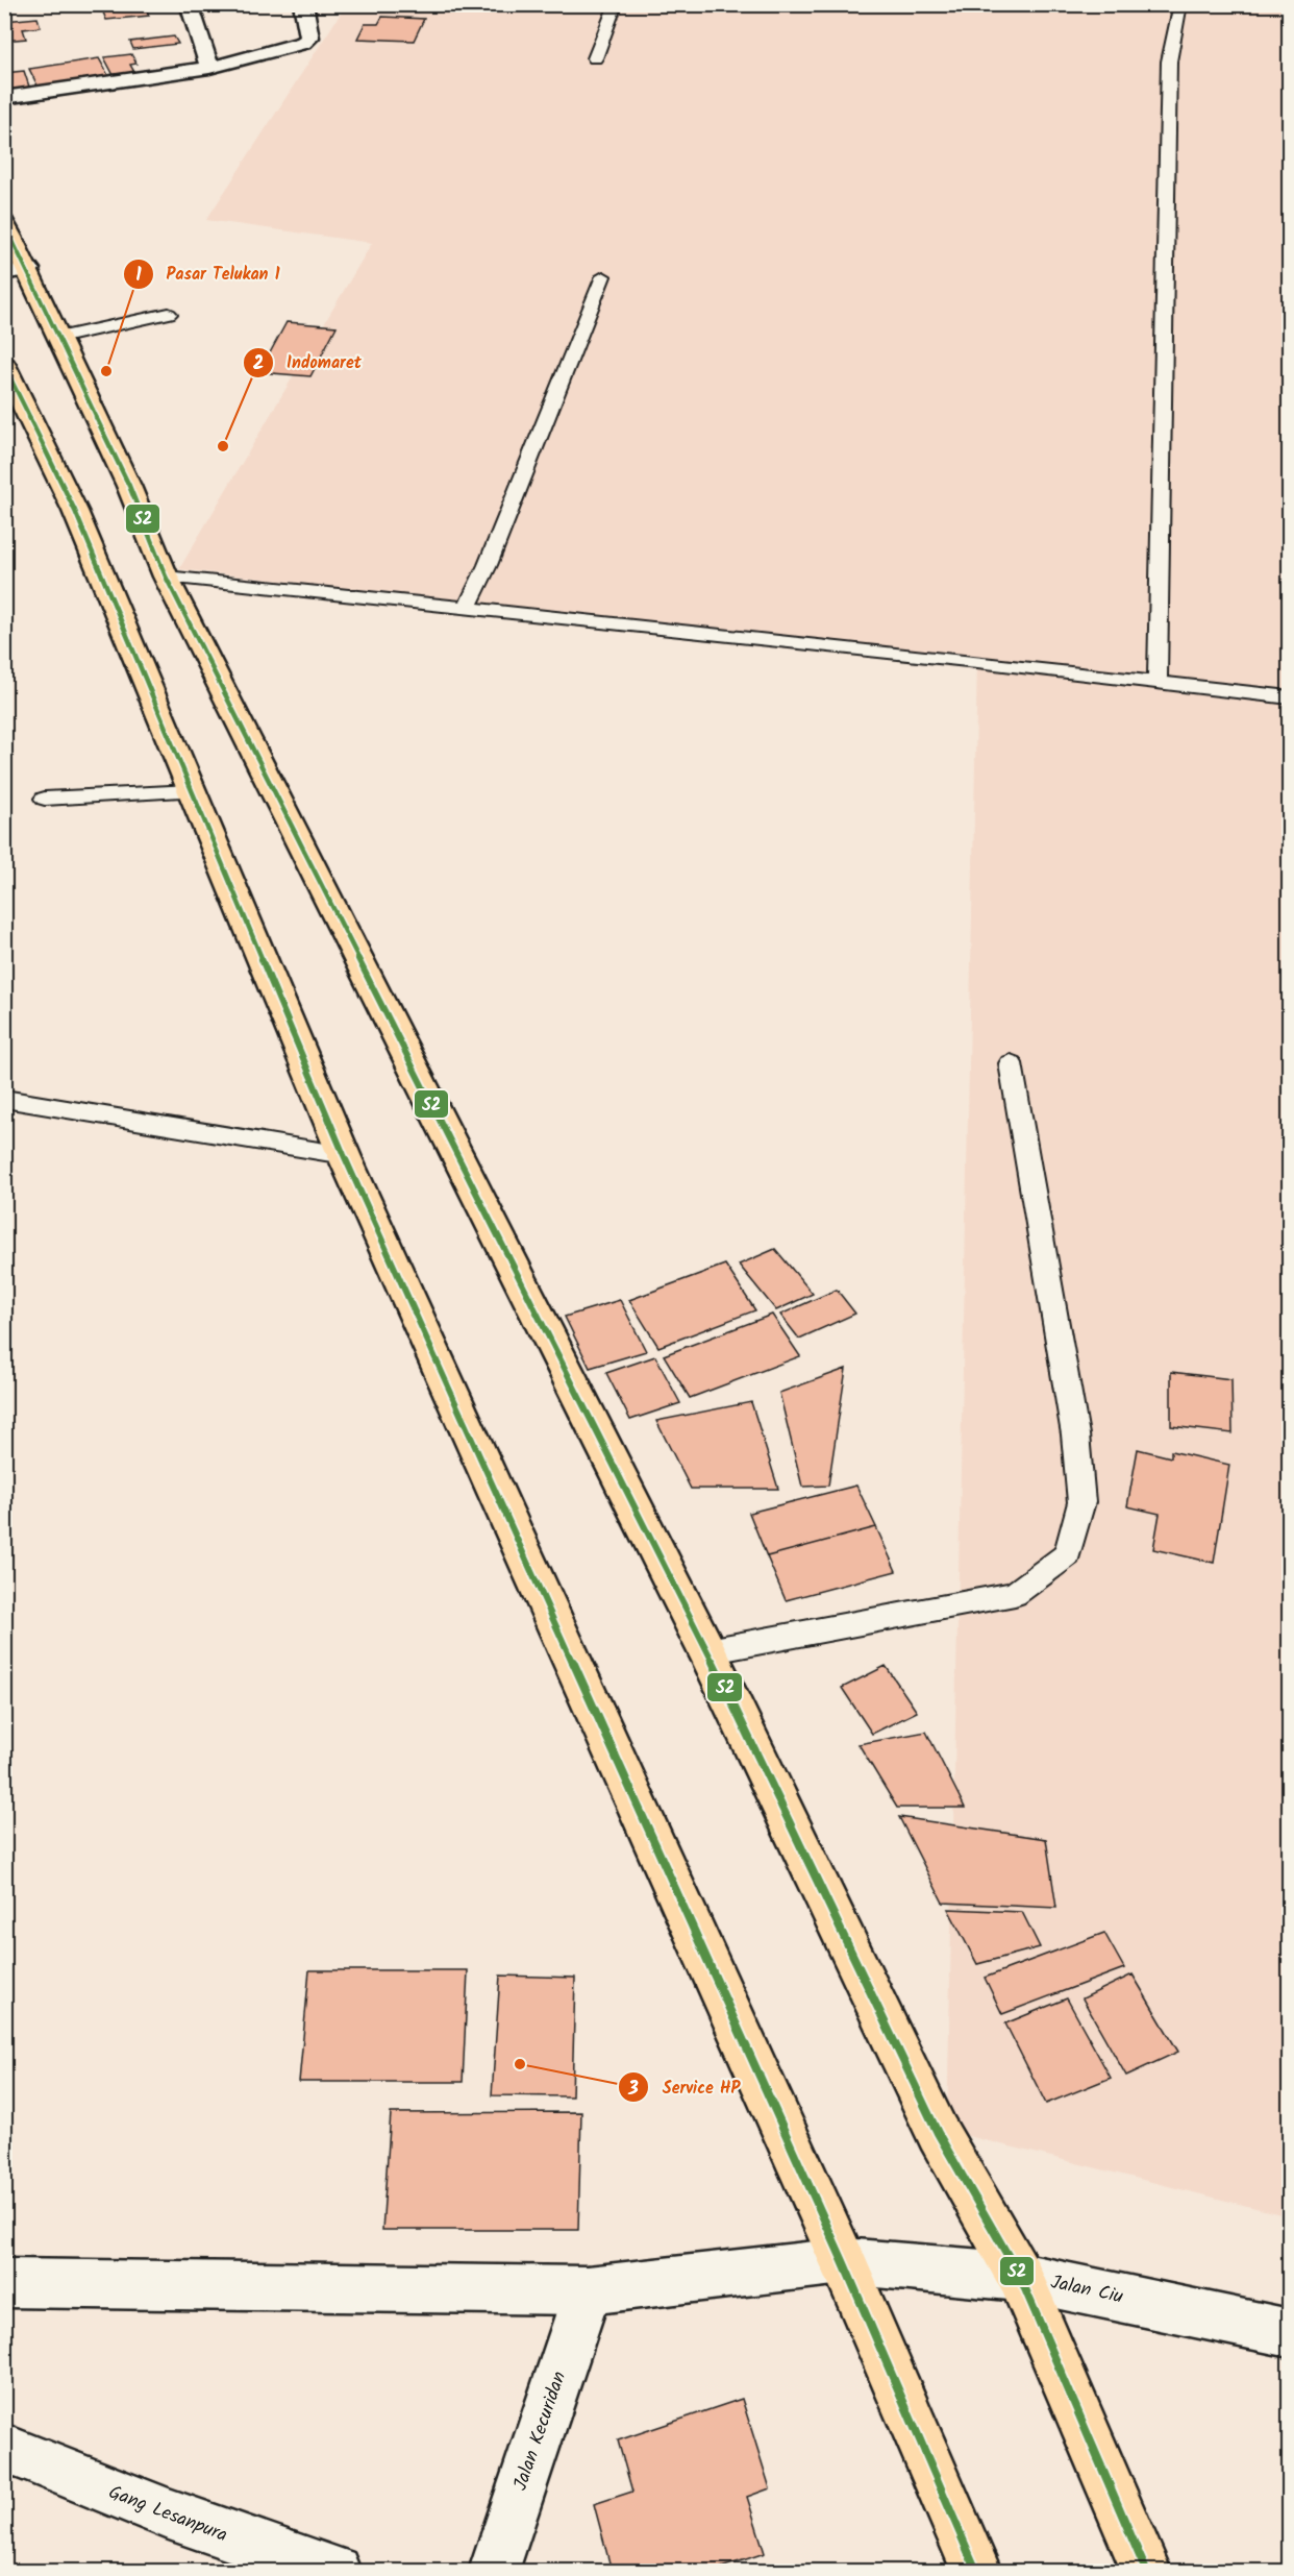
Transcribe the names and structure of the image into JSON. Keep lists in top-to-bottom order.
{
  "streets": {
    "street": ["Jalan Ciu", "Jalan Kecuridan", "Gang Lesanpura"]
  },
  "crossings": [
    ["Jalan Ciu", "Jalan Kecuridan"]
  ],
  "places": ["Pasar Telukan 1", "Indomaret", "Service HP"],
  "lines": ["transit line S2"]
}
